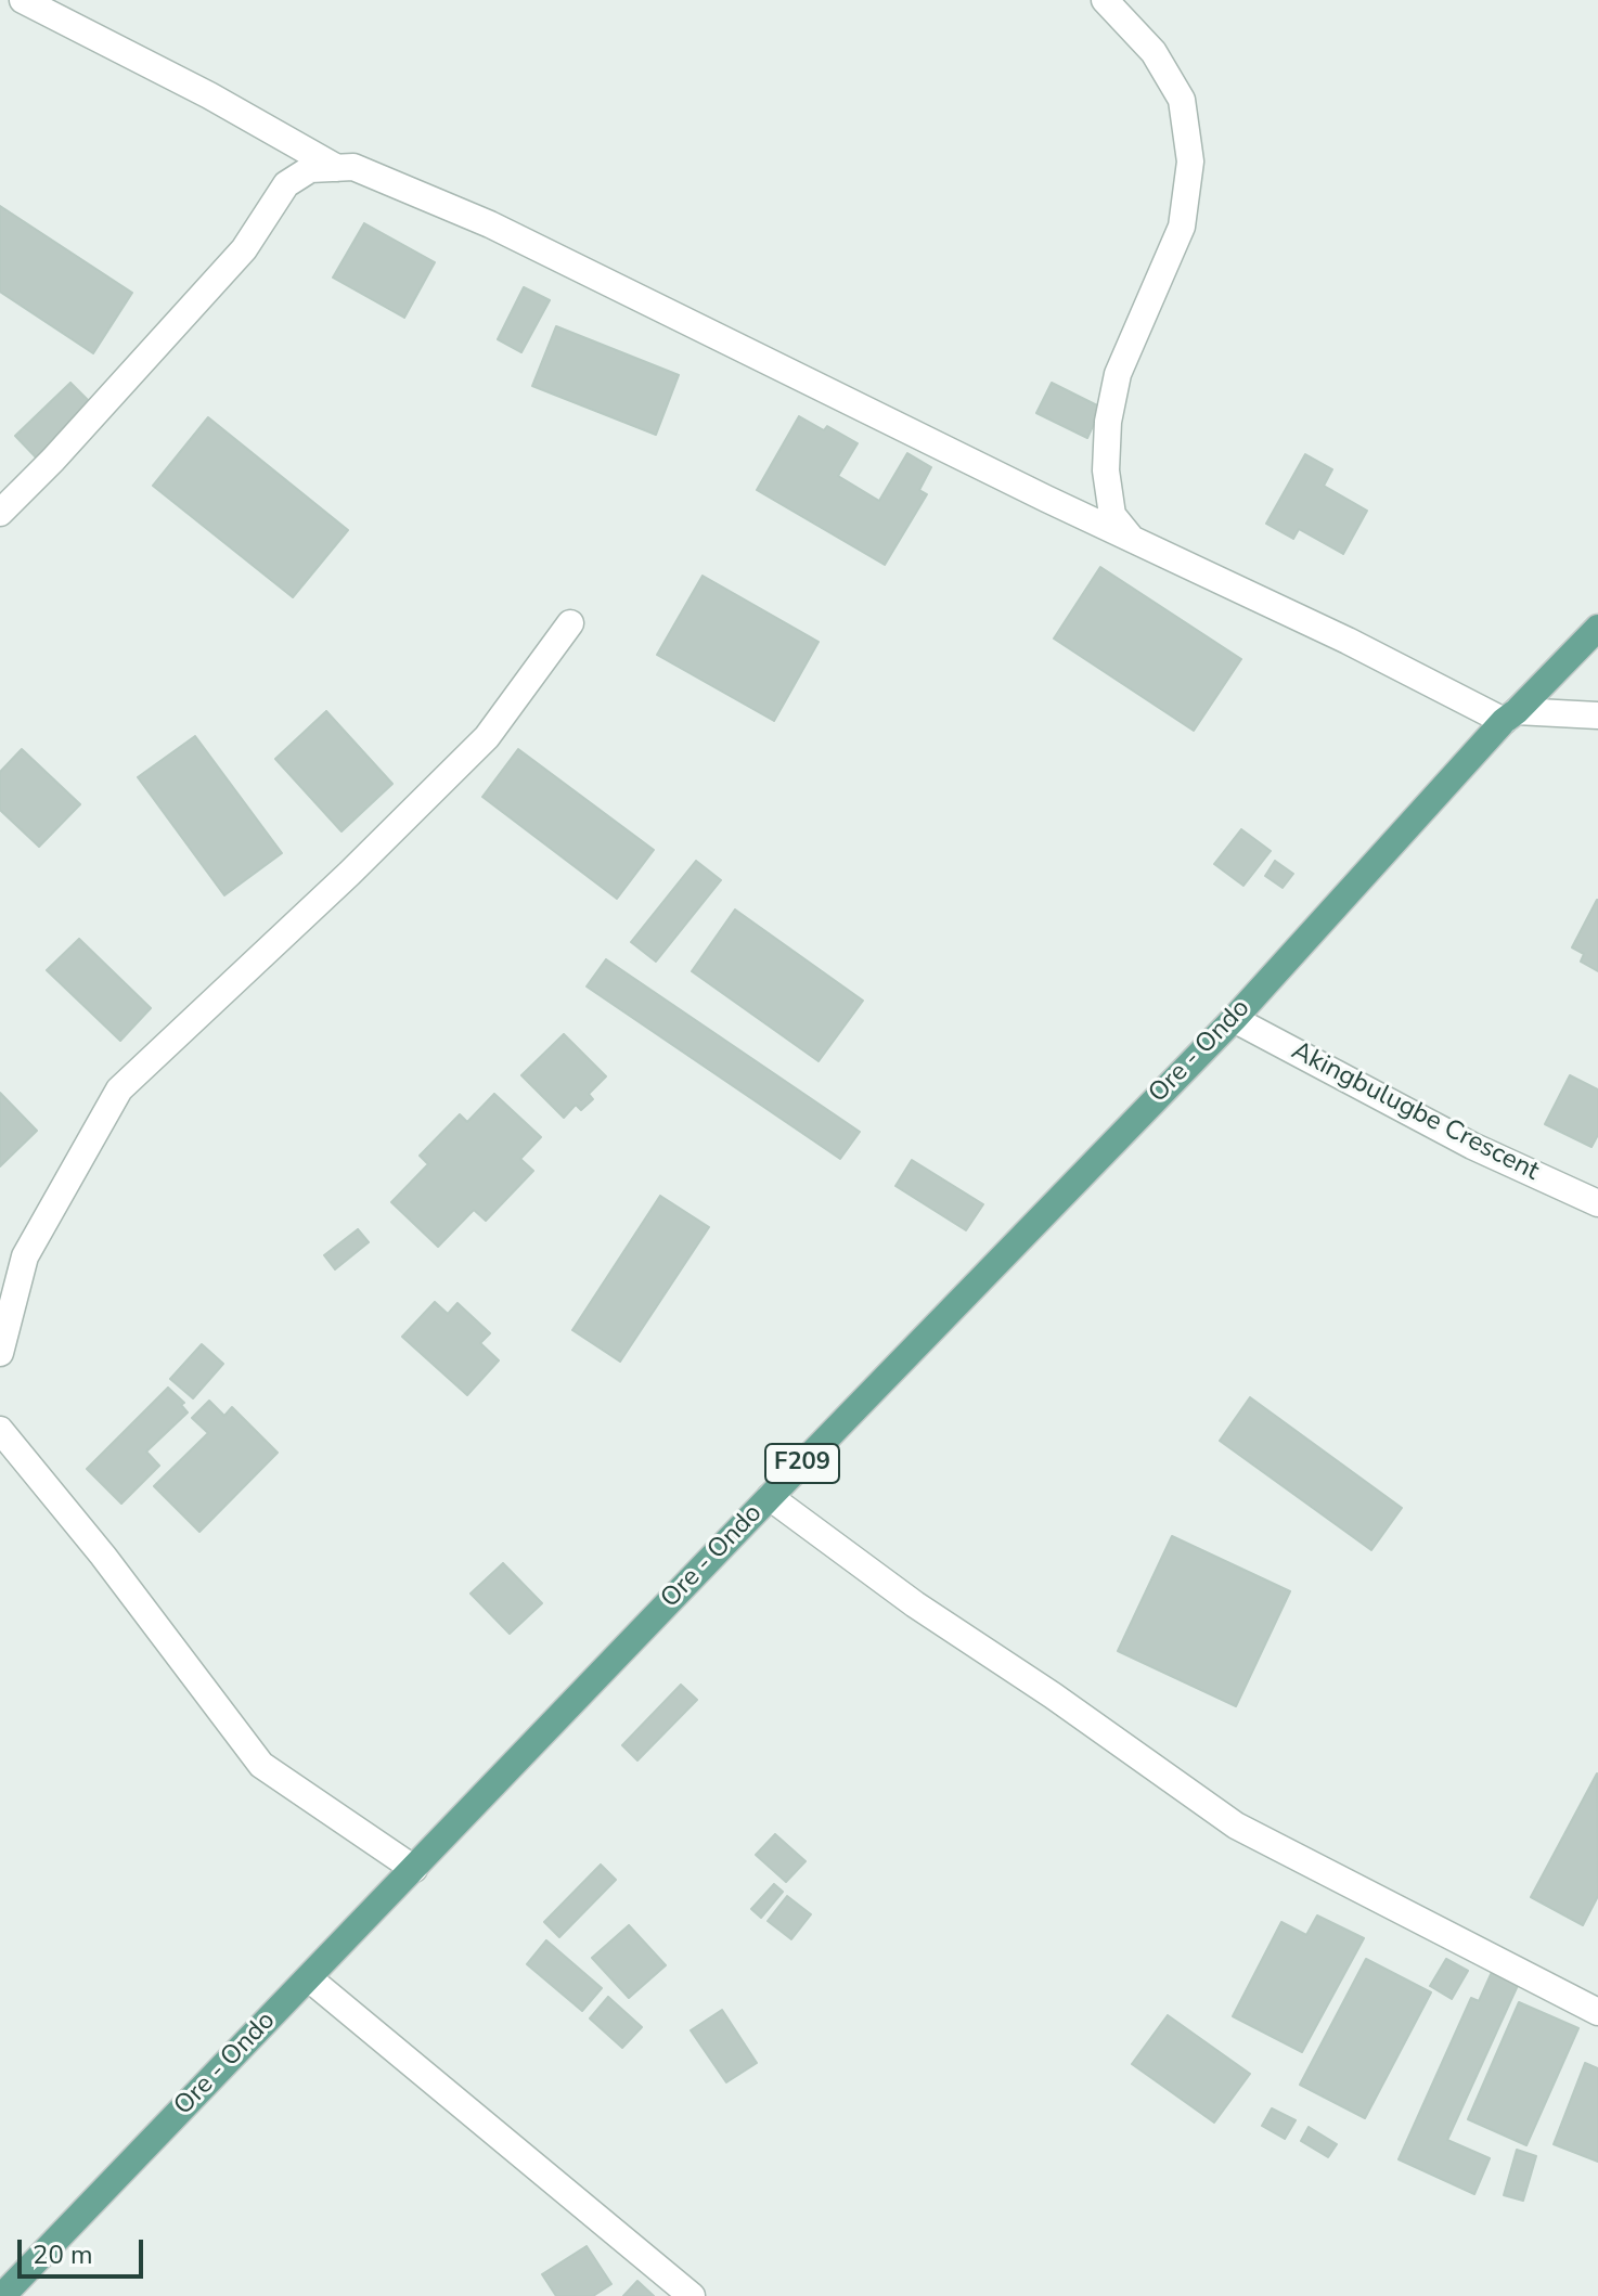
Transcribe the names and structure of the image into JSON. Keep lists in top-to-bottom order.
{
  "streets": {
    "main road": ["Ore - Ondo", "F209"],
    "street": ["Akingbulugbe Crescent"]
  },
  "crossings": [
    ["Ore - Ondo", "Akingbulugbe Crescent"]
  ],
  "scale_bar": "20 m"
}
